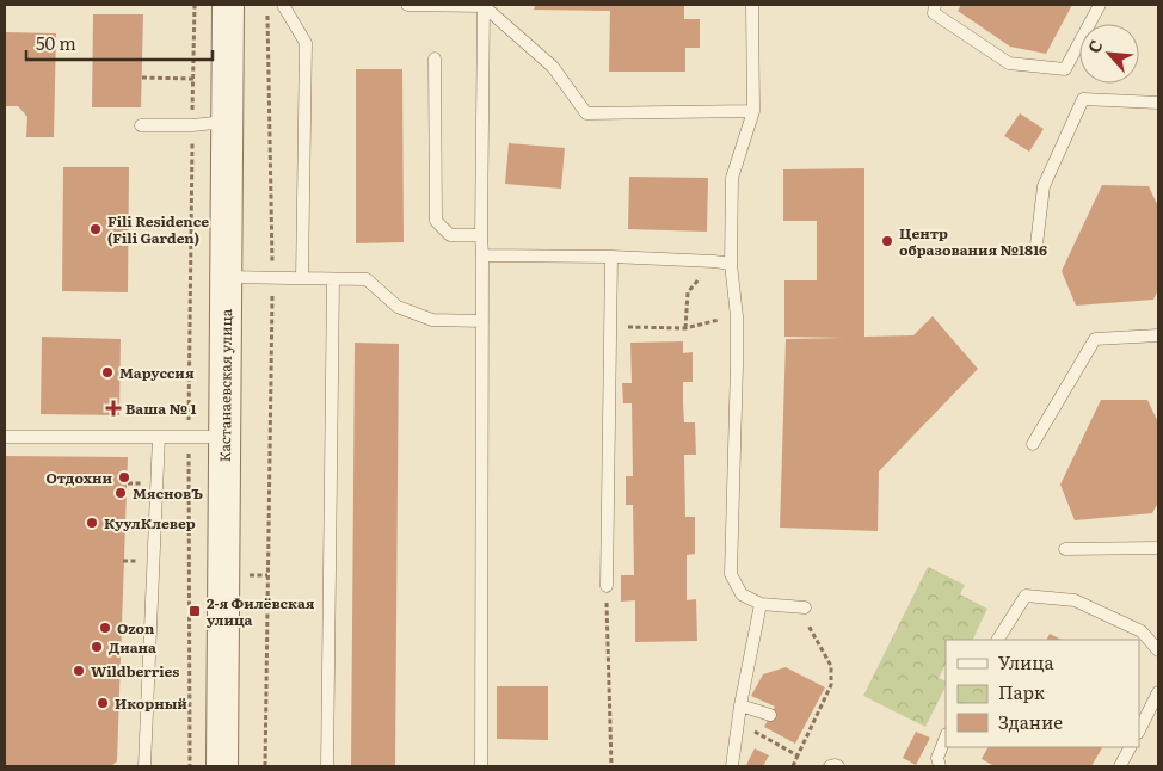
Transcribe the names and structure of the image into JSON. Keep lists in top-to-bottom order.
{
  "streets": {
    "street": ["Кастанаевская улица"]
  },
  "places": {
    "other": [
      "Fili Residence (Fili Garden)",
      "Центр образования №1816",
      "Маруссия",
      "Отдохни",
      "МясновЪ",
      "КуулКлевер",
      "Ozon",
      "Диана",
      "Wildberries",
      "Икорный"
    ],
    "health": ["Ваша № 1"],
    "transit": ["2-я Филёвская улица"]
  },
  "legend": ["Улица", "Парк", "Здание"],
  "scale_bar": "50 m",
  "north": "top left"
}
